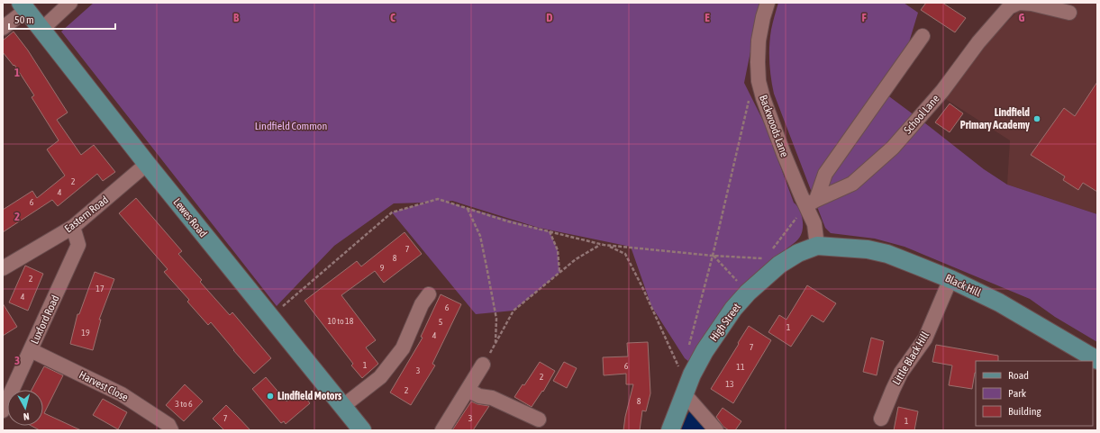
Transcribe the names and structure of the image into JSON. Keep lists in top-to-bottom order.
{
  "streets": {
    "main road": ["Lewes Road", "Black Hill", "High Street"],
    "street": [
      "School Lane",
      "Backwoods Lane",
      "Eastern Road",
      "Luxford Road",
      "Little Black Hill",
      "Harvest Close"
    ]
  },
  "crossings": [
    ["School Lane", "Backwoods Lane"],
    ["Backwoods Lane", "Black Hill"],
    ["Backwoods Lane", "High Street"],
    ["Eastern Road", "Lewes Road"],
    ["Eastern Road", "Luxford Road"],
    ["Black Hill", "High Street"],
    ["Black Hill", "Little Black Hill"],
    ["Luxford Road", "Harvest Close"]
  ],
  "parks": ["Lindfield Common"],
  "places": ["Lindfield Primary Academy", "Lindfield Motors"],
  "house_numbers": [
    "2",
    "4",
    "6",
    "7",
    "8",
    "9",
    "2",
    "17",
    "4",
    "6",
    "10 to 18",
    "5",
    "1",
    "19",
    "4",
    "7",
    "1",
    "6",
    "11",
    "3",
    "2",
    "13",
    "2",
    "8",
    "3 to 6",
    "7",
    "3",
    "1"
  ],
  "legend": ["Road", "Park", "Building"],
  "scale_bar": "50 m",
  "north": "bottom",
  "grid": {
    "columns": [
      "B",
      "C",
      "D",
      "E",
      "F",
      "G"
    ],
    "rows": ["1", "2", "3"]
  }
}
